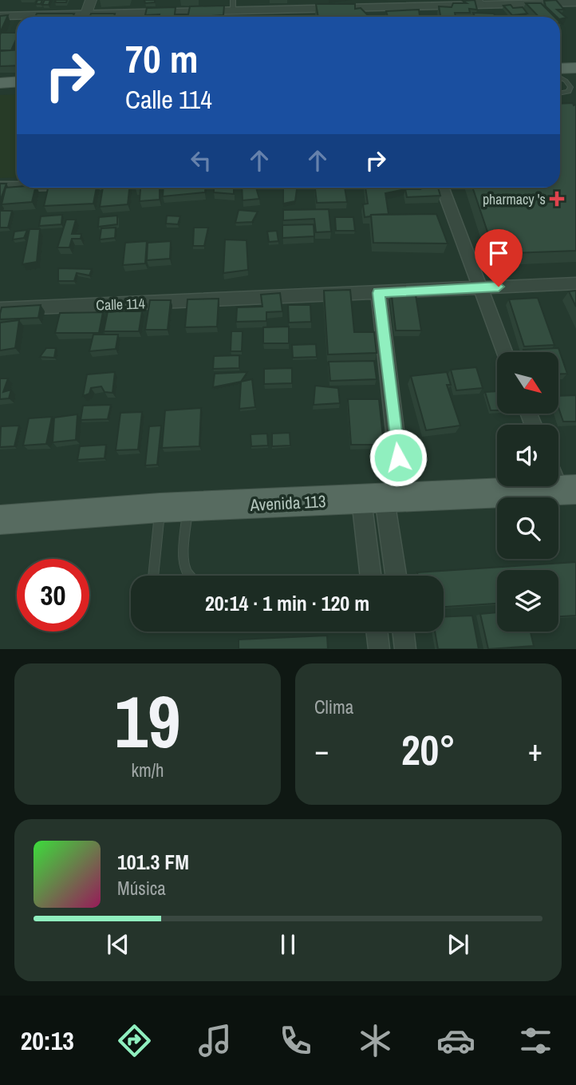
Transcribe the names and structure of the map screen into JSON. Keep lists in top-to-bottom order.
{
  "streets": {
    "main road": ["Avenida 113"],
    "street": ["Calle 114"]
  },
  "places": {
    "health": ["pharmacy 's"]
  },
  "north": "bottom right",
  "page": {
    "turn": ["70 m", "Calle 114"],
    "limit": "30",
    "trip": "20:14 · 1 min · 120 m",
    "tile": [
      ["19", "km/h"],
      "Clima"
    ],
    "heat": ["−", "20°", "+"],
    "song": ["101.3 FM", "Música"],
    "tabs": "20:13"
  }
}
